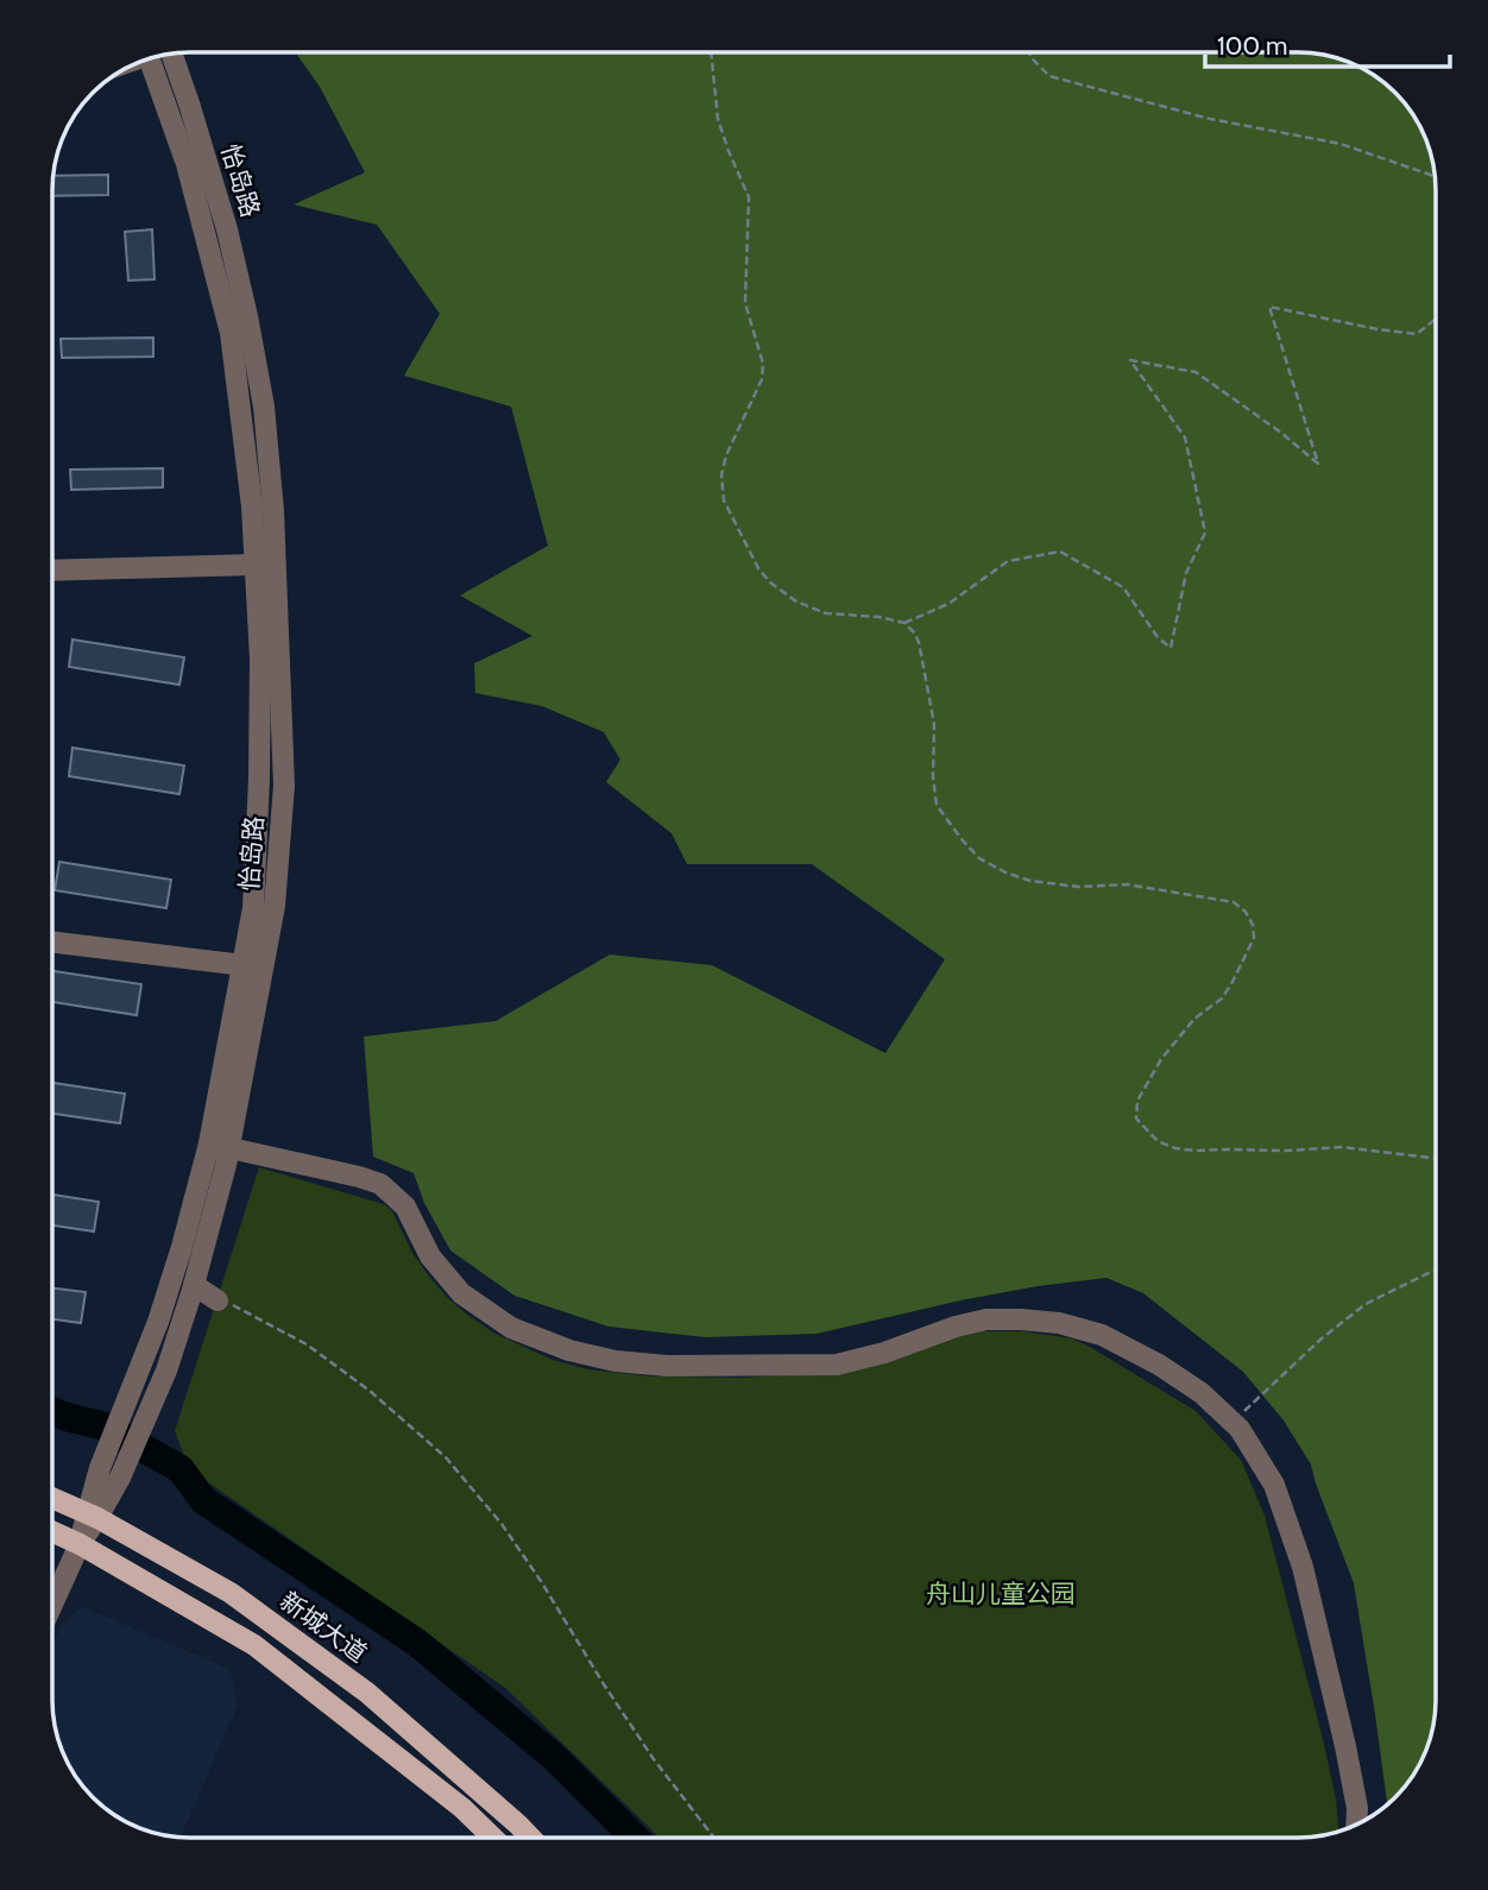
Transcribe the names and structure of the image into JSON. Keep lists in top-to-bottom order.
{
  "streets": {
    "main road": ["新城大道"],
    "street": ["怡岛路"]
  },
  "crossings": [
    ["怡岛路", "新城大道"]
  ],
  "parks": ["舟山儿童公园"],
  "scale_bar": "100 m"
}
